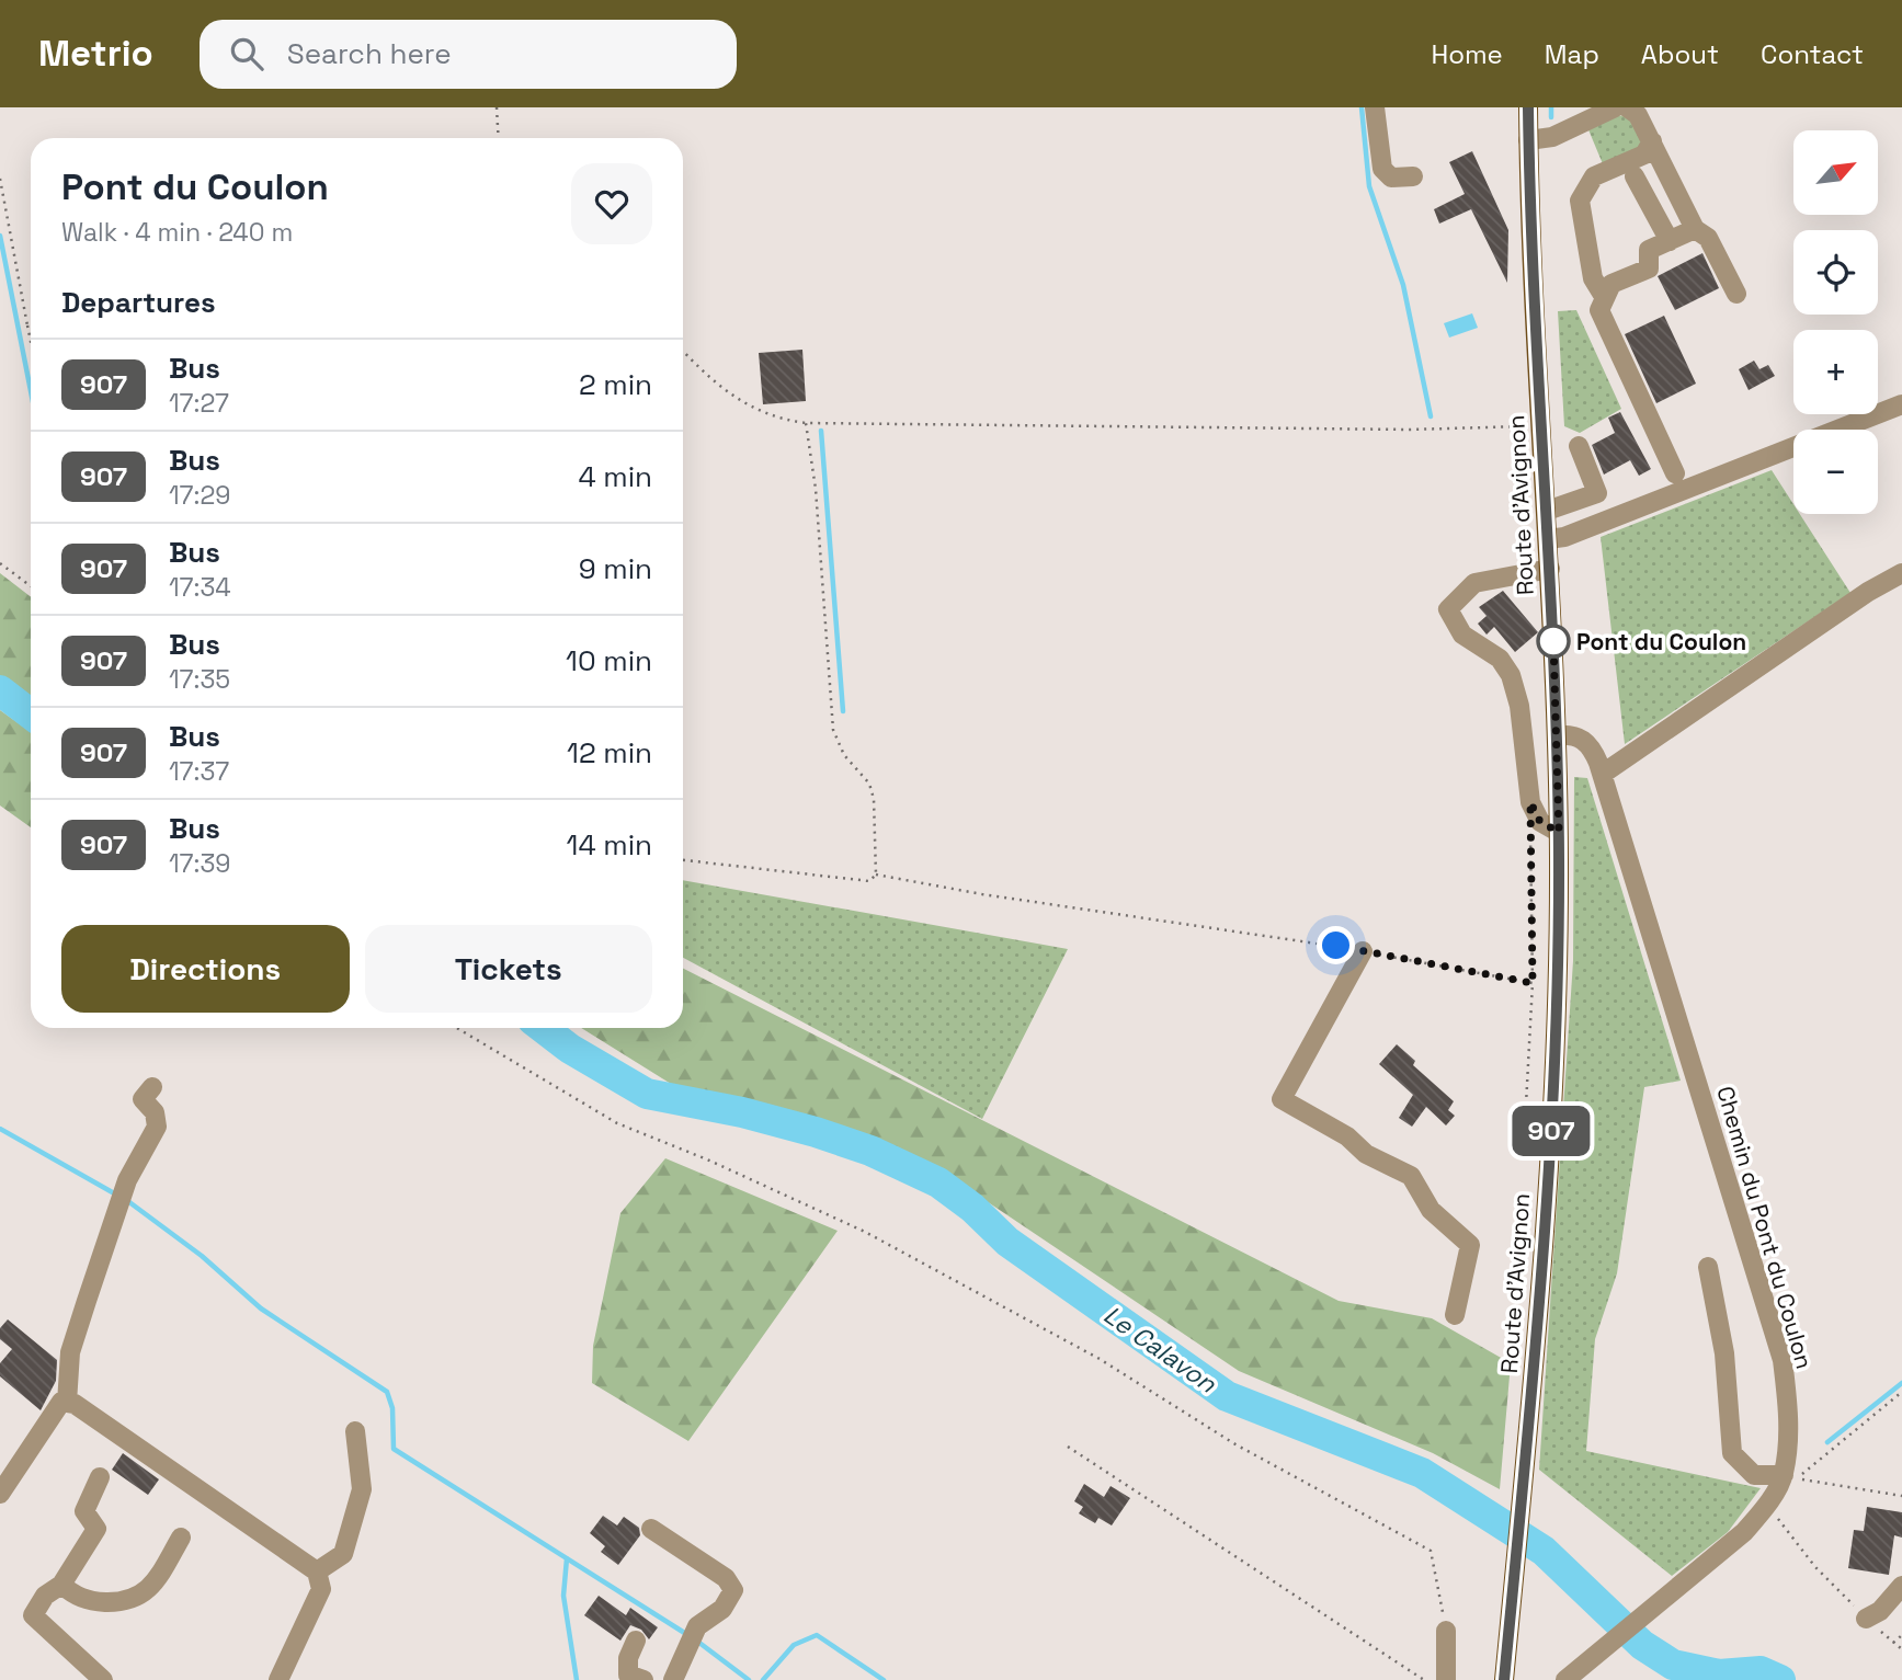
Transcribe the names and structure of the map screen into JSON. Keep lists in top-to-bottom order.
{
  "streets": {
    "main road": ["Route d'Avignon"],
    "street": ["Chemin du Pont du Coulon"]
  },
  "crossings": [
    ["Route d'Avignon", "Chemin du Pont du Coulon"]
  ],
  "water": ["Le Calavon"],
  "places": ["Pont du Coulon"],
  "lines": ["bus line 907"],
  "north": "top right",
  "page": {
    "header": "Metrio",
    "search": "Search here",
    "nav": [
      "Home",
      "Map",
      "About",
      "Contact"
    ],
    "on_map": "907",
    "map_buttons": ["+", "−"],
    "heading": [
      ["Pont du Coulon", "Walk · 4 min · 240 m"],
      "Departures"
    ],
    "list": [
      {
        "mark": "907",
        "name": "Bus",
        "note": "17:27",
        "value": "2 min"
      },
      {
        "mark": "907",
        "name": "Bus",
        "note": "17:29",
        "value": "4 min"
      },
      {
        "mark": "907",
        "name": "Bus",
        "note": "17:34",
        "value": "9 min"
      },
      {
        "mark": "907",
        "name": "Bus",
        "note": "17:35",
        "value": "10 min"
      },
      {
        "mark": "907",
        "name": "Bus",
        "note": "17:37",
        "value": "12 min"
      },
      {
        "mark": "907",
        "name": "Bus",
        "note": "17:39",
        "value": "14 min"
      }
    ],
    "buttons": ["Directions", "Tickets"]
  }
}
